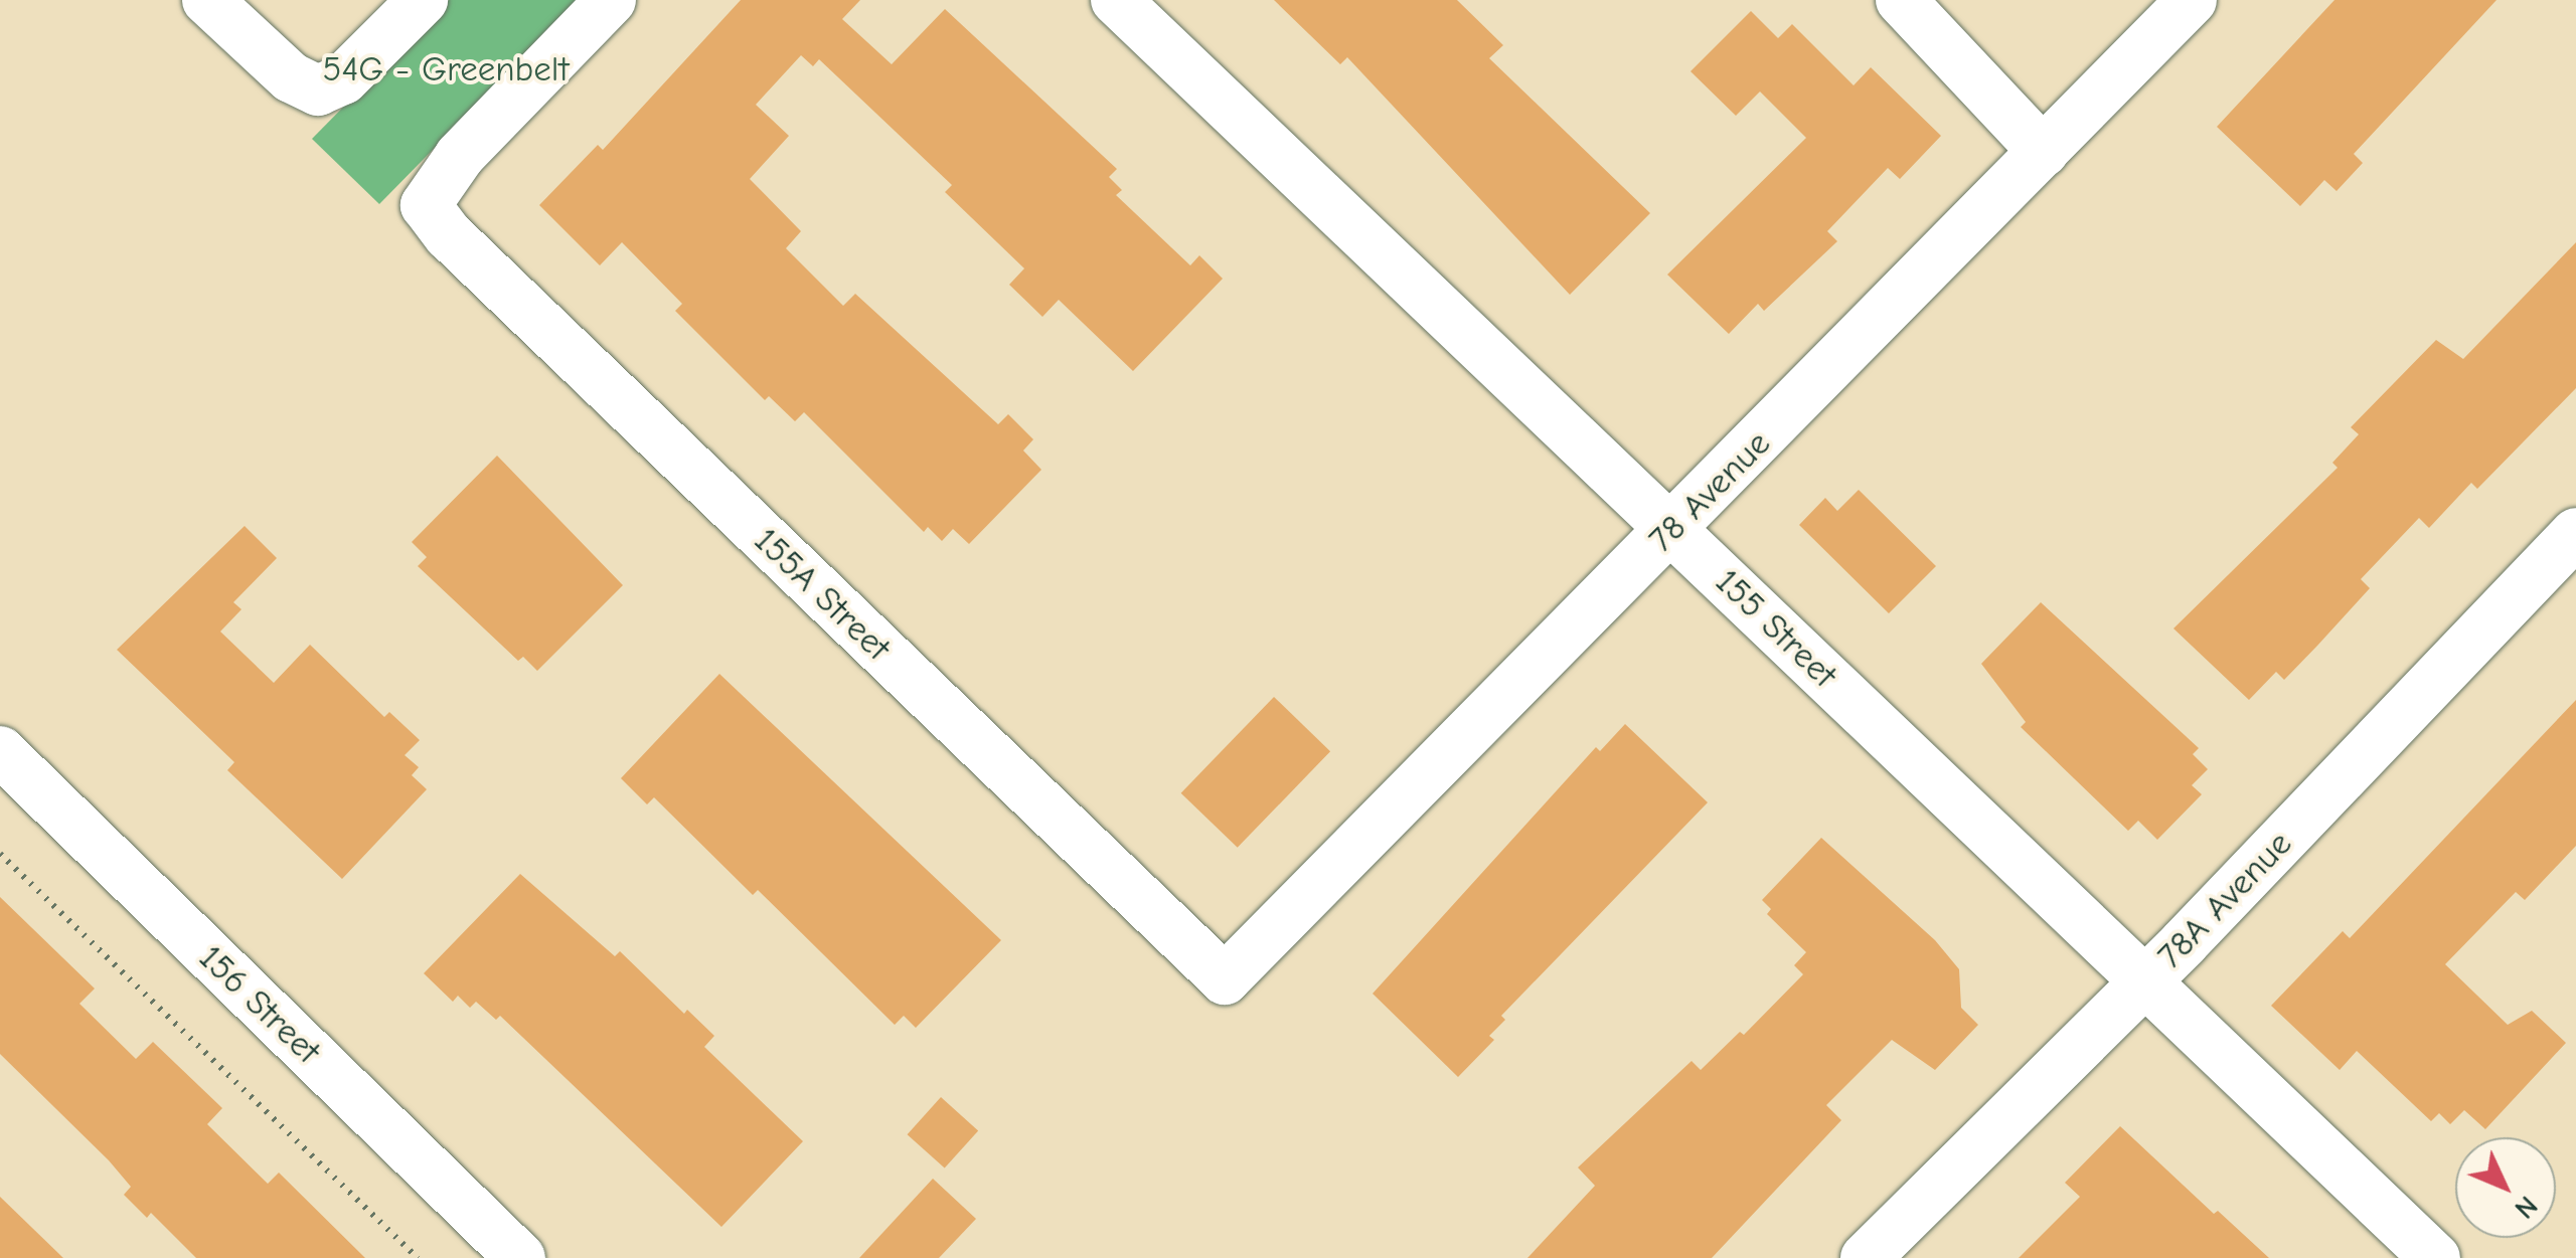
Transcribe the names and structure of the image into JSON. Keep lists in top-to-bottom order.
{
  "streets": {
    "street": [
      "78 Avenue",
      "155A Street",
      "155 Street",
      "78A Avenue",
      "156 Street"
    ]
  },
  "crossings": [
    ["78 Avenue", "155A Street"],
    ["78 Avenue", "155 Street"],
    ["155 Street", "78A Avenue"]
  ],
  "parks": ["54G - Greenbelt"],
  "north": "bottom right"
}
